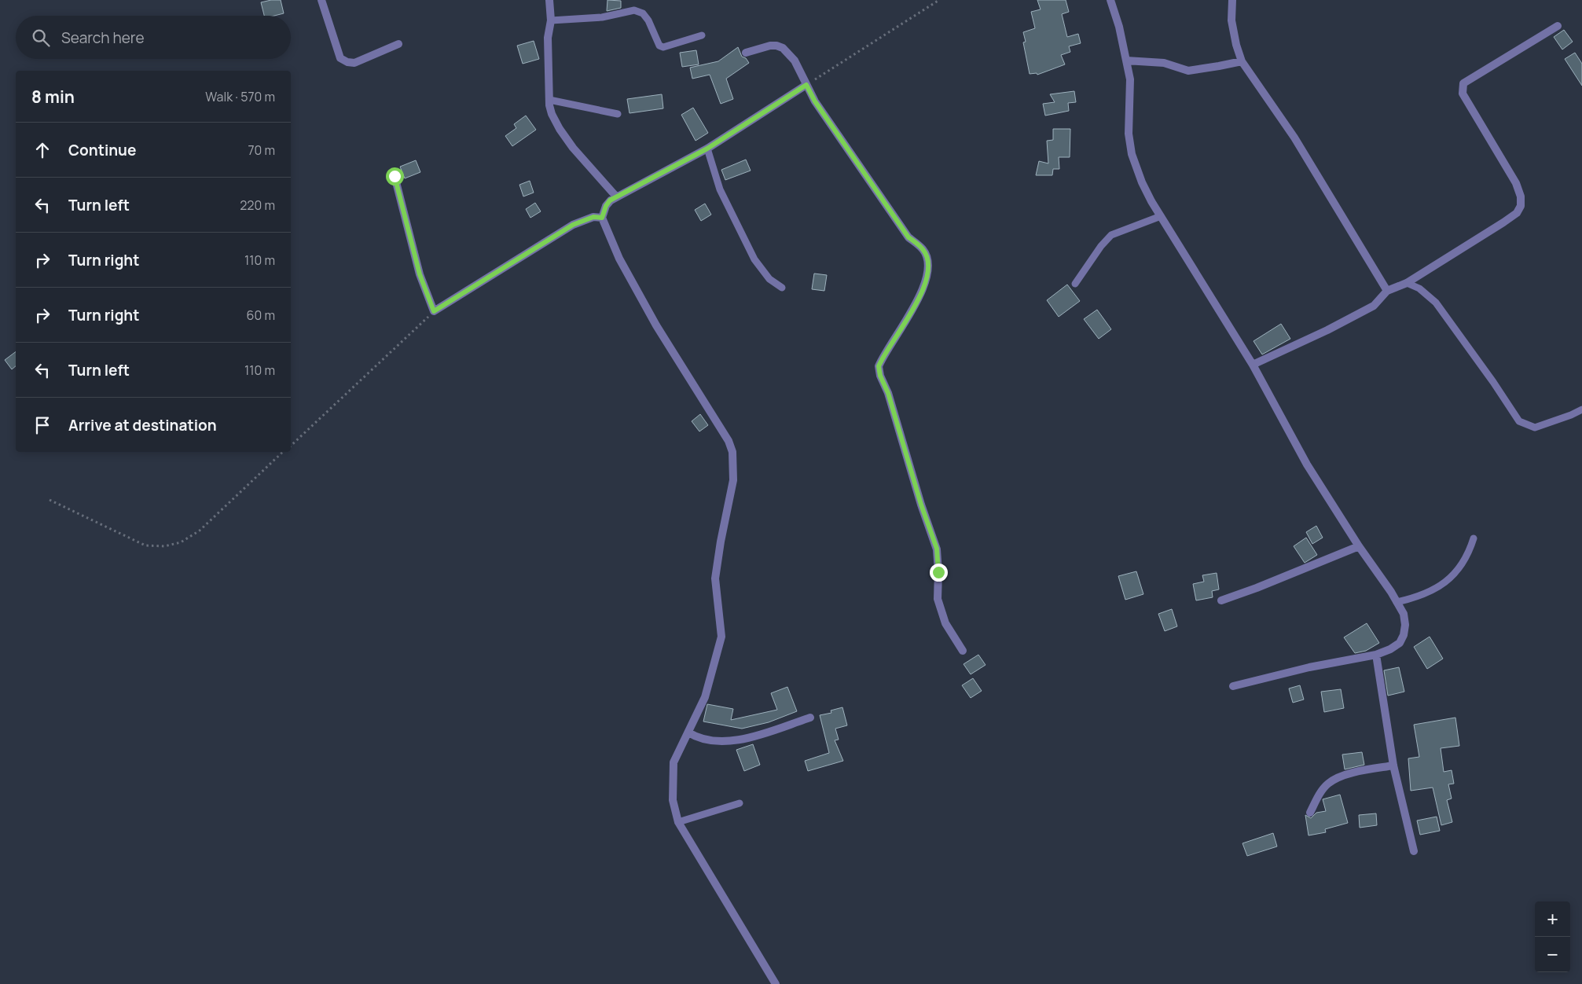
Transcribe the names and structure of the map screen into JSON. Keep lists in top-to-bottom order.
{
  "page": {
    "search": "Search here",
    "heading": ["8 min", "Walk · 570 m"],
    "list": [
      ["Continue", "70 m"],
      ["Turn left", "220 m"],
      ["Turn right", "110 m"],
      ["Turn right", "60 m"],
      ["Turn left", "110 m"],
      "Arrive at destination"
    ],
    "map_buttons": ["+", "−"]
  }
}
